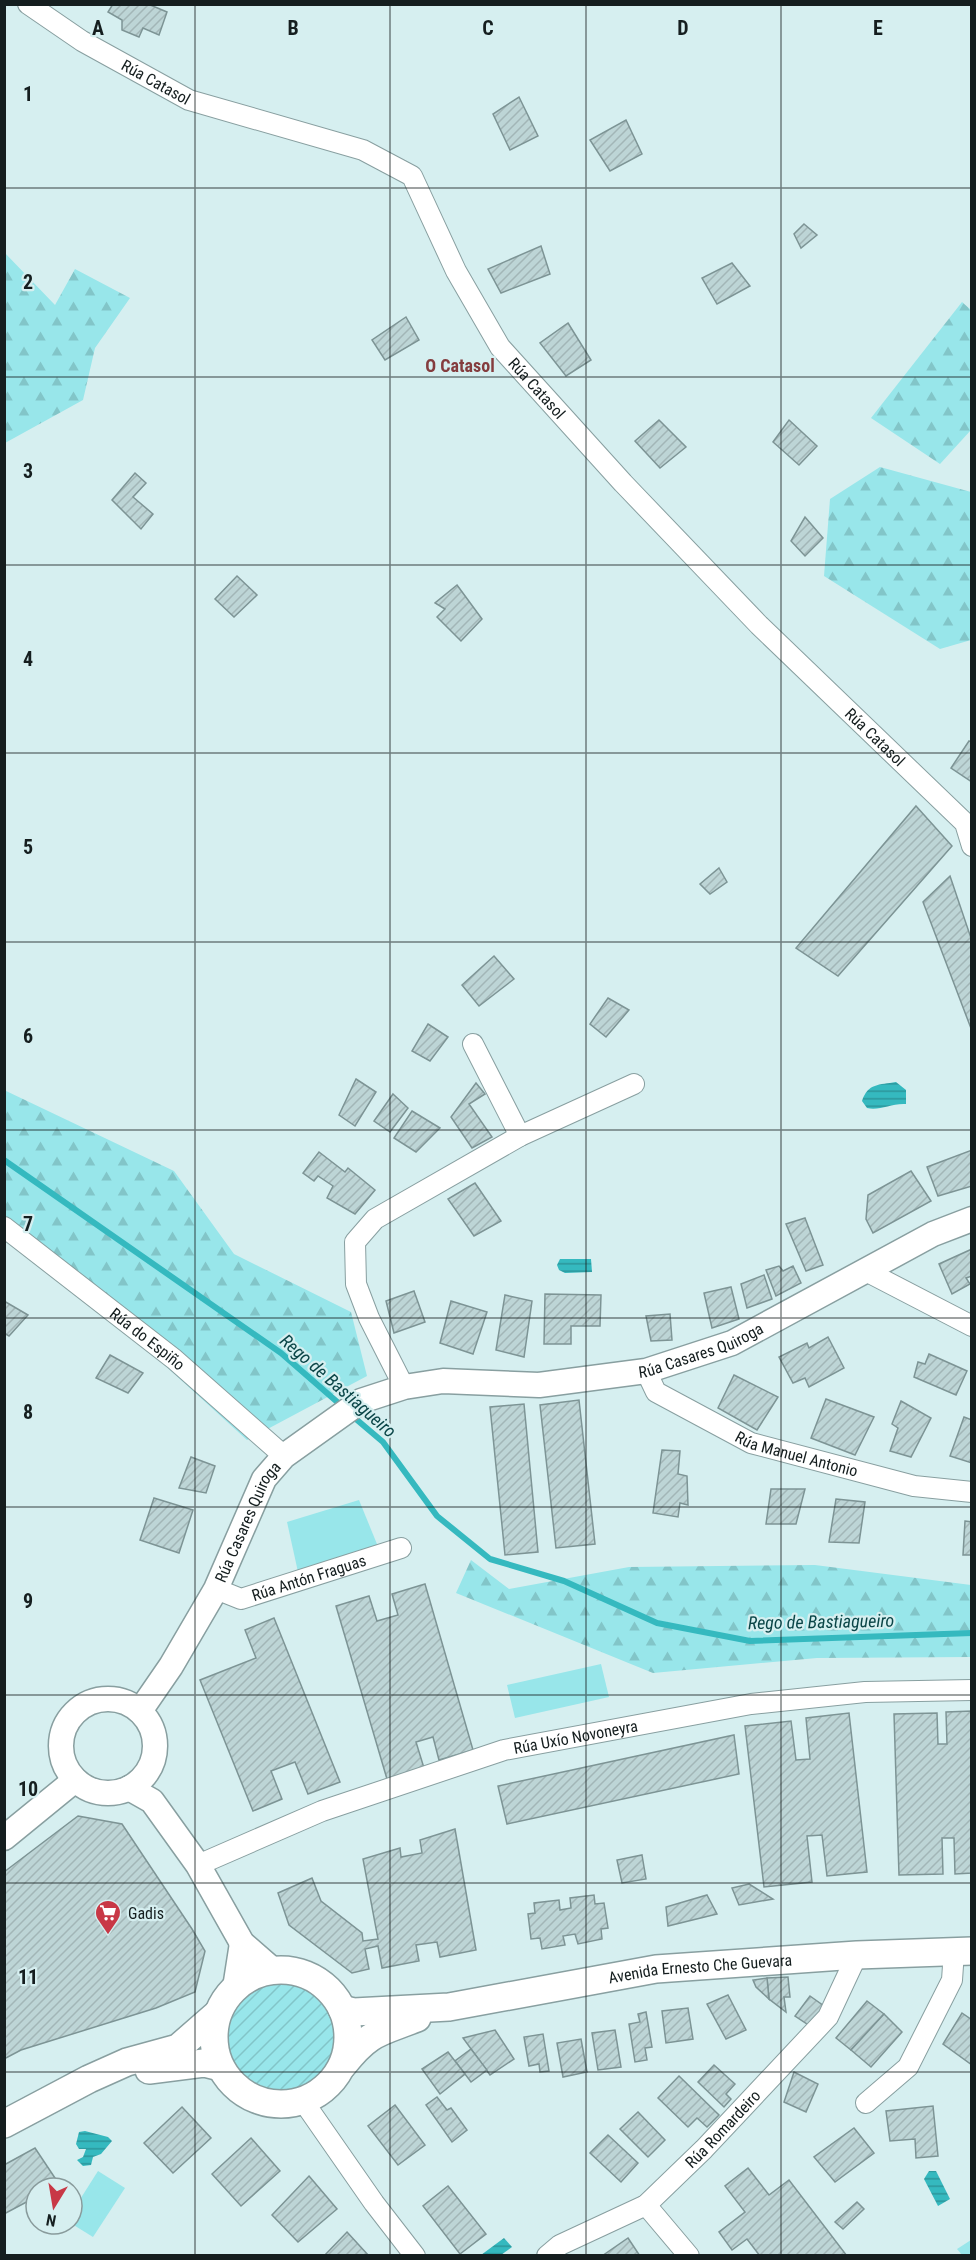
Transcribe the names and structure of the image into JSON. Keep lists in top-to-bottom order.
{
  "streets": {
    "main road": ["Avenida Ernesto Che Guevara"],
    "street": [
      "Rúa Catasol",
      "Rúa do Espiño",
      "Rúa Casares Quiroga",
      "Rúa Manuel Antonio",
      "Rúa Antón Fraguas",
      "Rúa Uxío Novoneyra",
      "Rúa Romardeiro"
    ]
  },
  "crossings": [
    ["Rúa do Espiño", "Rúa Casares Quiroga"],
    ["Rúa Casares Quiroga", "Rúa Manuel Antonio"],
    ["Rúa Casares Quiroga", "Rúa Antón Fraguas"],
    ["Avenida Ernesto Che Guevara", "Rúa Romardeiro"]
  ],
  "districts": ["O Catasol"],
  "water": ["Rego de Bastiagueiro"],
  "places": {
    "supermarket": ["Gadis"]
  },
  "north": "bottom",
  "grid": {
    "columns": [
      "A",
      "B",
      "C",
      "D",
      "E"
    ],
    "rows": [
      "1",
      "2",
      "3",
      "4",
      "5",
      "6",
      "7",
      "8",
      "9",
      "10",
      "11"
    ]
  }
}
